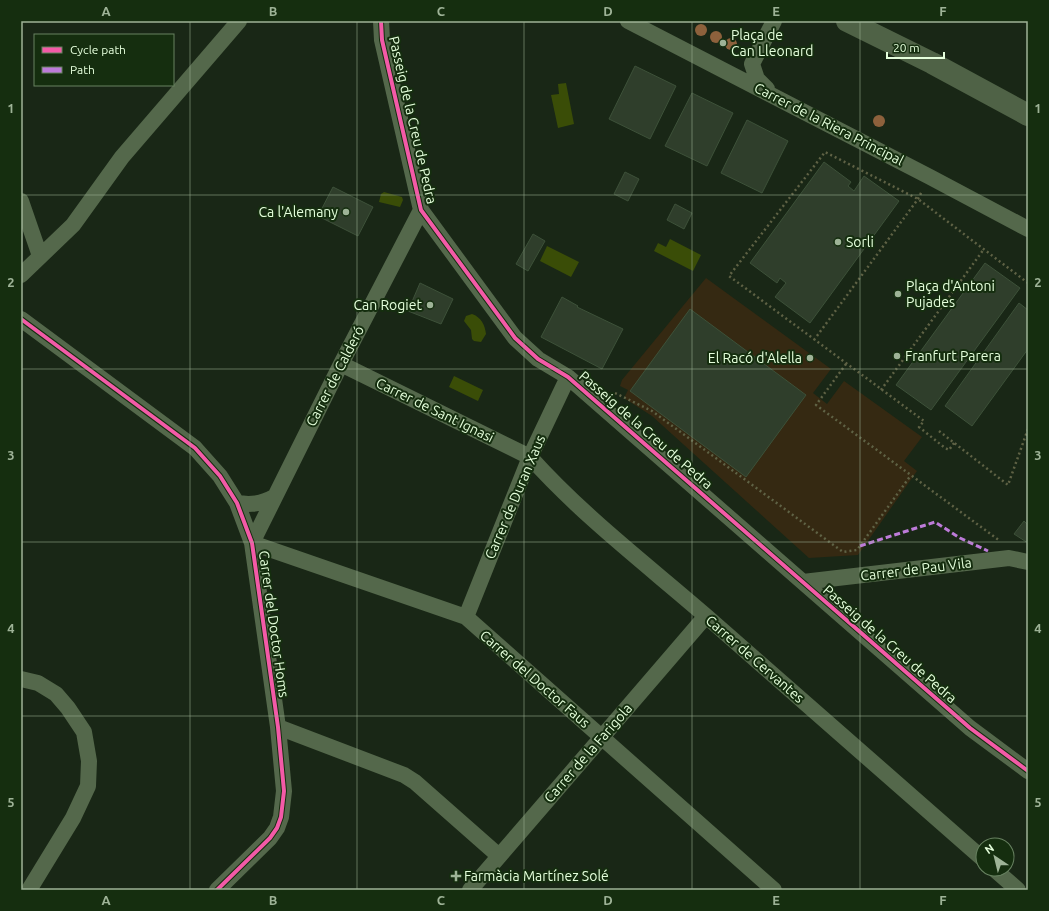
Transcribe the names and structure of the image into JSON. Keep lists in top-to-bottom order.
{
  "streets": {
    "street": [
      "Passeig de la Creu de Pedra",
      "Carrer de la Riera Principal",
      "Carrer de Calderó",
      "Carrer de Sant Ignasi",
      "Carrer de Duran Xaus",
      "Carrer de Pau Vila",
      "Carrer del Doctor Homs",
      "Carrer de Cervantes",
      "Carrer del Doctor Faus",
      "Carrer de la Farigola"
    ]
  },
  "crossings": [
    ["Passeig de la Creu de Pedra", "Carrer de Calderó"],
    ["Passeig de la Creu de Pedra", "Carrer de Duran Xaus"],
    ["Passeig de la Creu de Pedra", "Carrer de Pau Vila"],
    ["Carrer de Calderó", "Carrer de Sant Ignasi"],
    ["Carrer de Calderó", "Carrer del Doctor Homs"],
    ["Carrer de Calderó", "Carrer del Doctor Faus"],
    ["Carrer de Sant Ignasi", "Carrer de Duran Xaus"],
    ["Carrer de Sant Ignasi", "Carrer de Cervantes"],
    ["Carrer de Duran Xaus", "Carrer de Cervantes"],
    ["Carrer de Duran Xaus", "Carrer del Doctor Faus"],
    ["Carrer del Doctor Homs", "Carrer del Doctor Faus"],
    ["Carrer de Cervantes", "Carrer de la Farigola"],
    ["Carrer del Doctor Faus", "Carrer de la Farigola"]
  ],
  "places": {
    "other": [
      "Plaça de Can Lleonard",
      "Ca l'Alemany",
      "Sorli",
      "Plaça d'Antoni Pujades",
      "Can Rogiet",
      "Franfurt Parera",
      "El Racó d'Alella"
    ],
    "health": ["Farmàcia Martínez Solé"]
  },
  "legend": ["Cycle path", "Path"],
  "scale_bar": "20 m",
  "north": "top left",
  "grid": {
    "columns": [
      "A",
      "B",
      "C",
      "D",
      "E",
      "F"
    ],
    "rows": [
      "1",
      "2",
      "3",
      "4",
      "5"
    ]
  }
}
